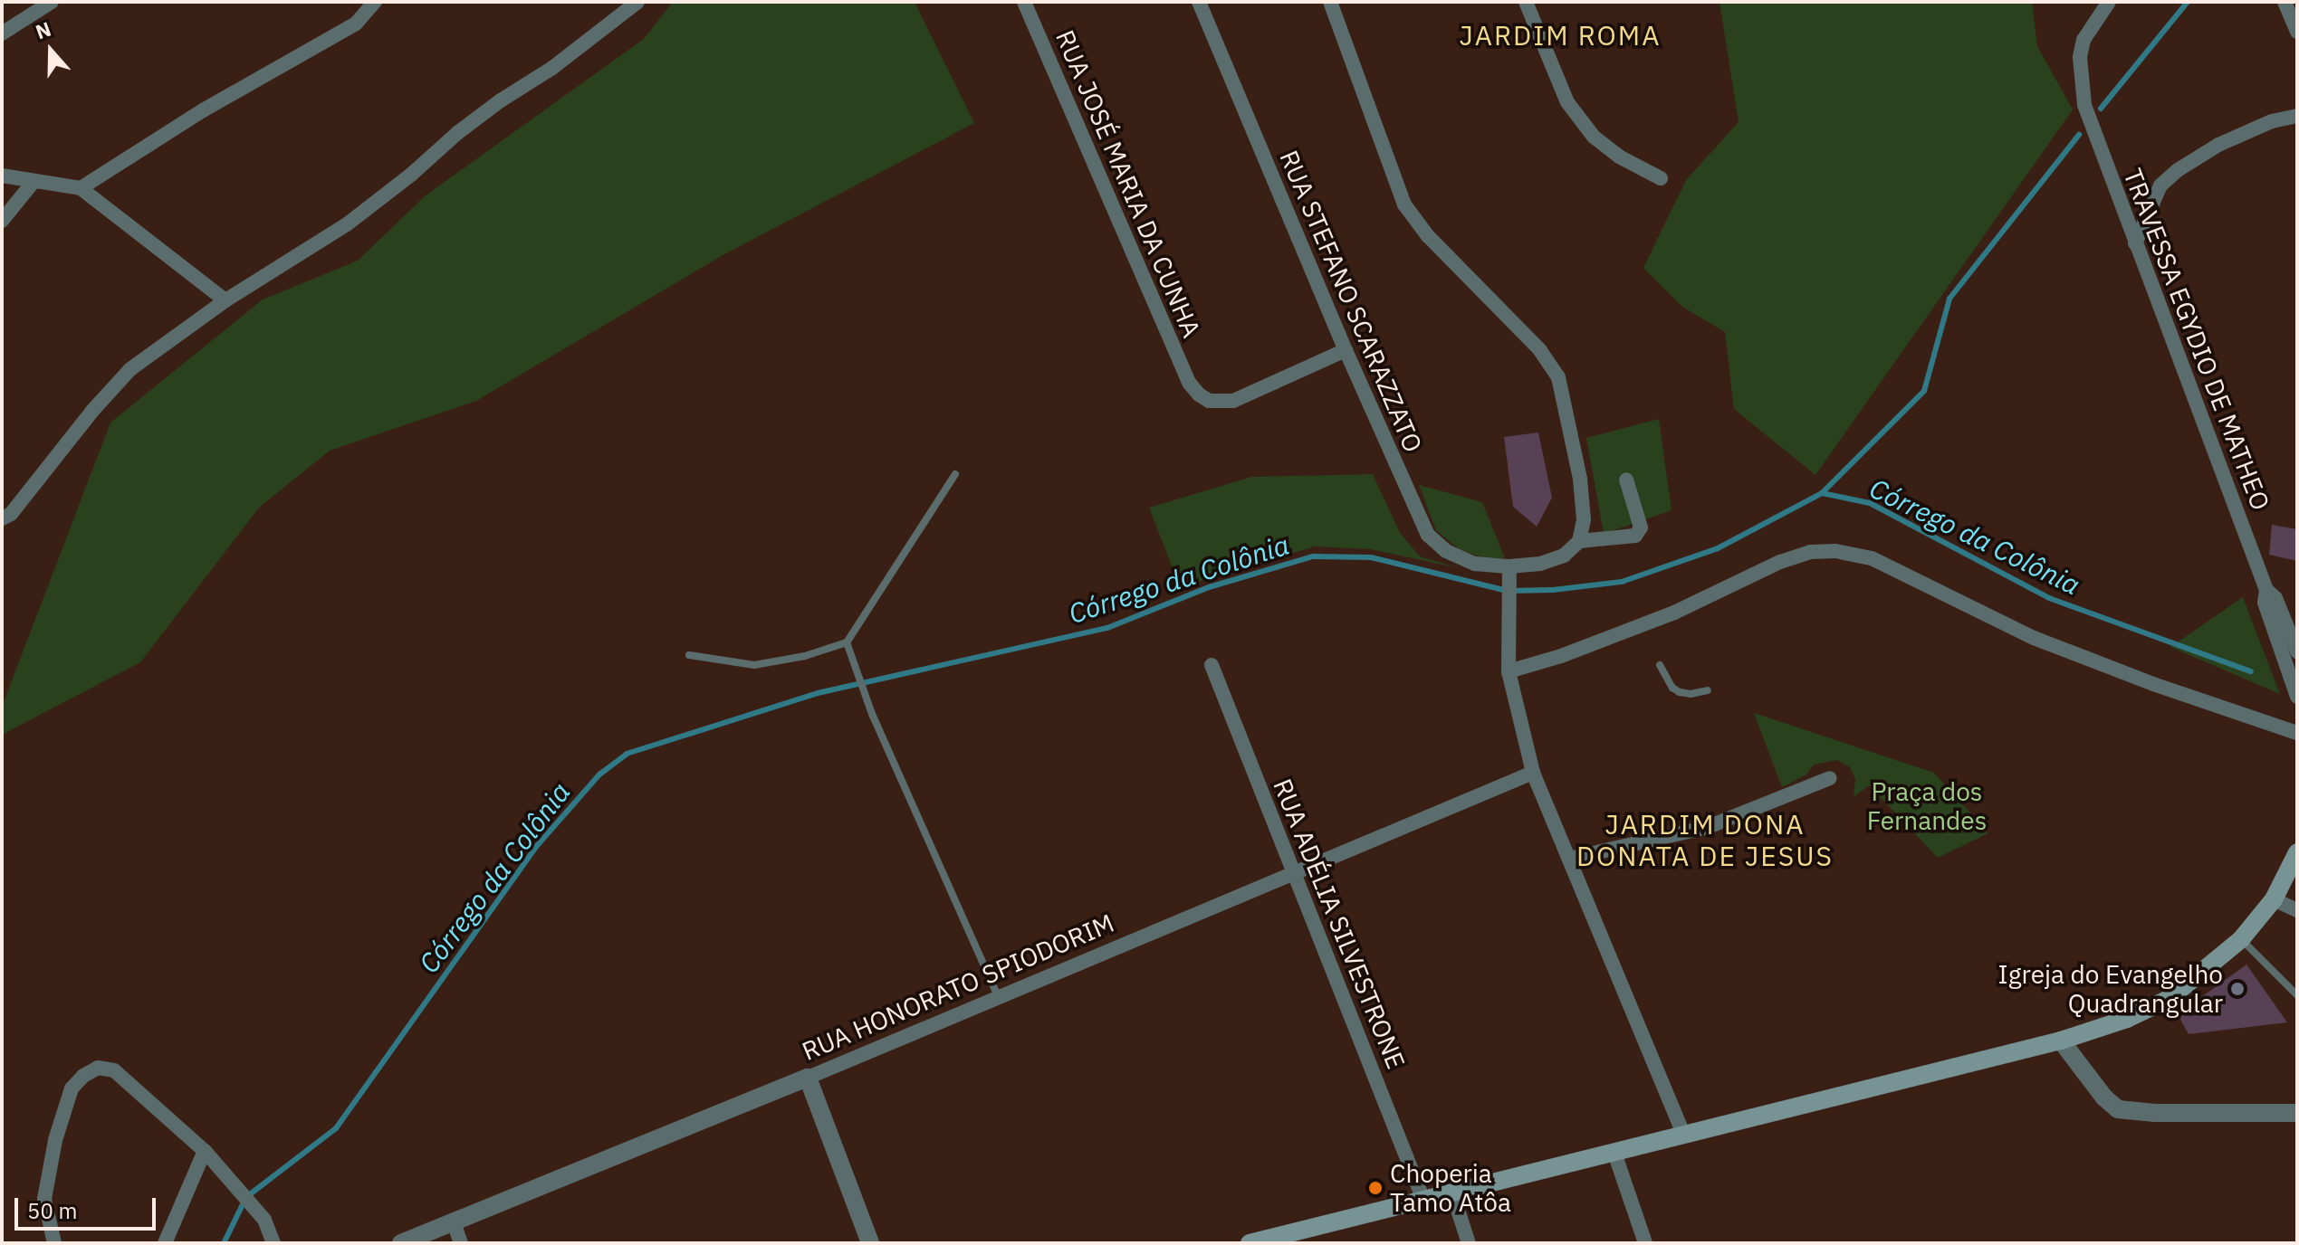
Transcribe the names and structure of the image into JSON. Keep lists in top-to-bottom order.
{
  "streets": {
    "street": [
      "RUA JOSÉ MARIA DA CUNHA",
      "RUA STEFANO SCARAZZATO",
      "TRAVESSA EGYDIO DE MATHEO",
      "RUA ADÉLIA SILVESTRONE",
      "RUA HONORATO SPIODORIM"
    ]
  },
  "crossings": [
    ["RUA JOSÉ MARIA DA CUNHA", "RUA STEFANO SCARAZZATO"],
    ["RUA ADÉLIA SILVESTRONE", "RUA HONORATO SPIODORIM"]
  ],
  "districts": ["JARDIM ROMA", "JARDIM DONA DONATA DE JESUS"],
  "water": ["Córrego da Colônia"],
  "parks": ["Praça dos Fernandes"],
  "places": ["Igreja do Evangelho Quadrangular", "Choperia Tamo Atôa"],
  "scale_bar": "50 m",
  "north": "top"
}
